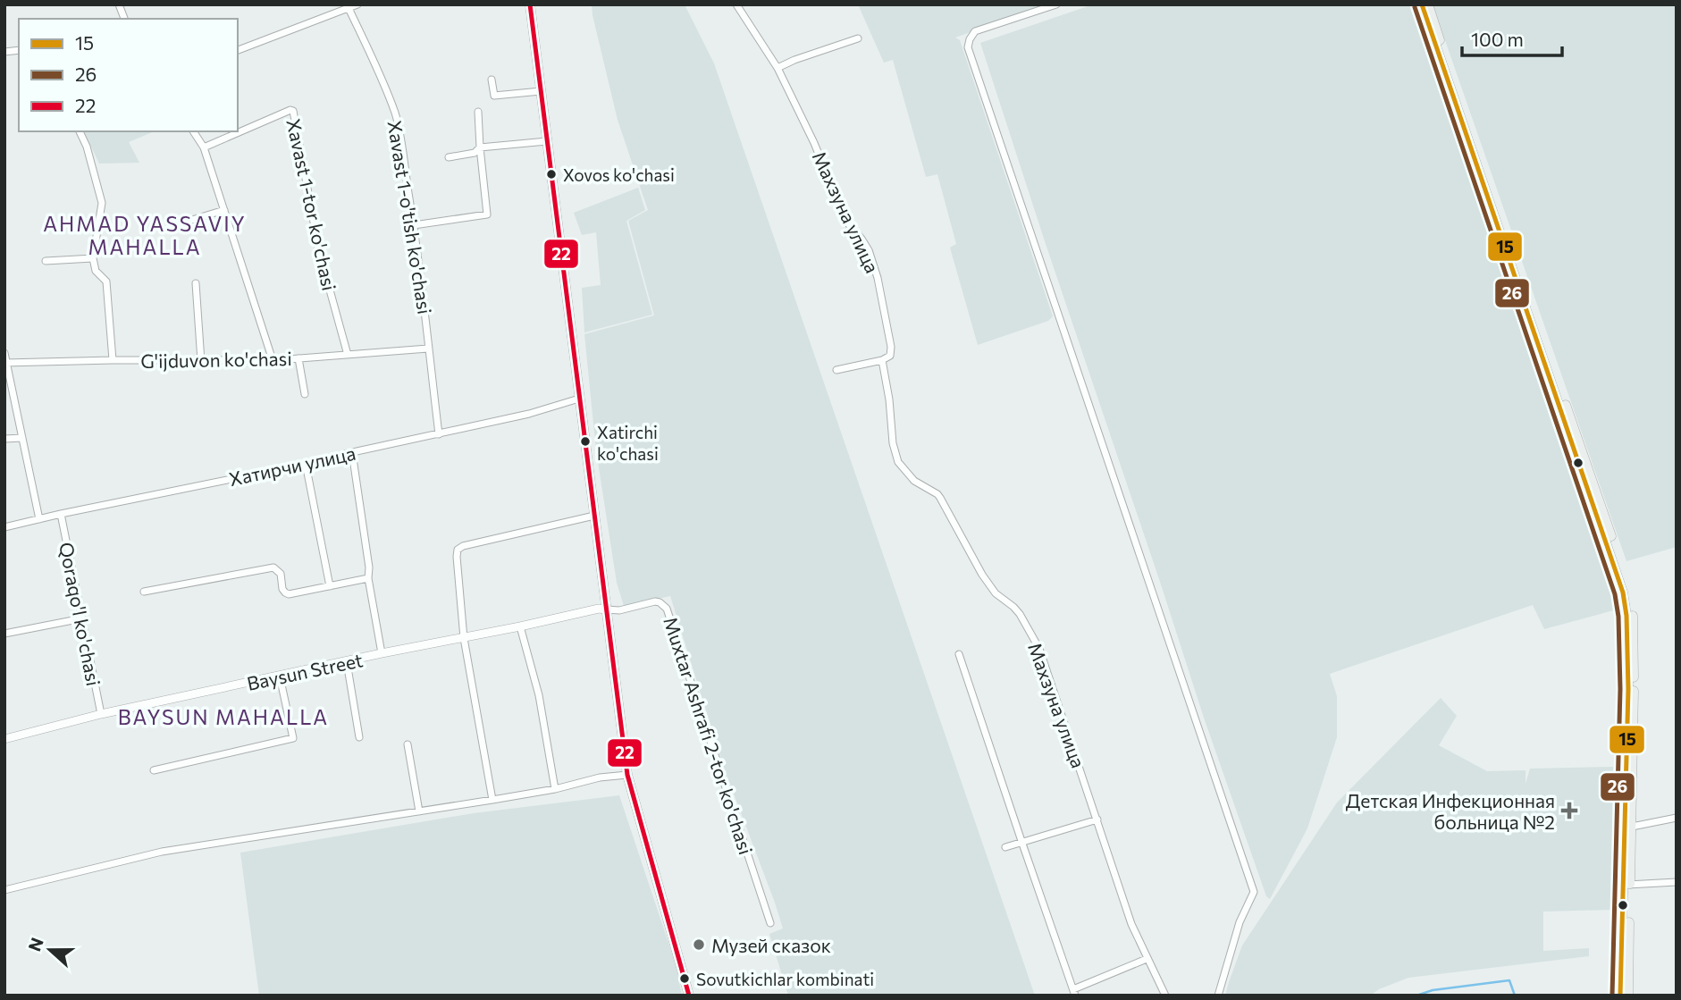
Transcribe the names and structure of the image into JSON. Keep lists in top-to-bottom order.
{
  "streets": {
    "street": [
      "Xavast 1-tor ko'chasi",
      "Махзуна улица",
      "Xavast 1-o'tish ko'chasi",
      "G'ijduvon ko'chasi",
      "Хатирчи улица",
      "Qoraqo'l ko'chasi",
      "Bаysun Street",
      "Muxtar Ashrafi 2-tor ko'chasi"
    ]
  },
  "crossings": [
    ["Xavast 1-tor ko'chasi", "G'ijduvon ko'chasi"],
    ["Xavast 1-o'tish ko'chasi", "G'ijduvon ko'chasi"],
    ["Xavast 1-o'tish ko'chasi", "Хатирчи улица"],
    ["Хатирчи улица", "Qoraqo'l ko'chasi"],
    ["Qoraqo'l ko'chasi", "Bаysun Street"],
    ["Bаysun Street", "Muxtar Ashrafi 2-tor ko'chasi"]
  ],
  "districts": ["AHMAD YASSAVIY MAHALLA", "BAYSUN MAHALLA"],
  "places": {
    "other": [
      "Xovos ko'chasi",
      "Xatirchi ko'chasi",
      "Музей сказок",
      "Sovutkichlar kombinati"
    ],
    "health": ["Детская Инфекционная больница №2"]
  },
  "lines": ["transit line 15", "transit line 22", "transit line 26"],
  "legend": ["15", "26", "22"],
  "scale_bar": "100 m",
  "north": "left"
}
